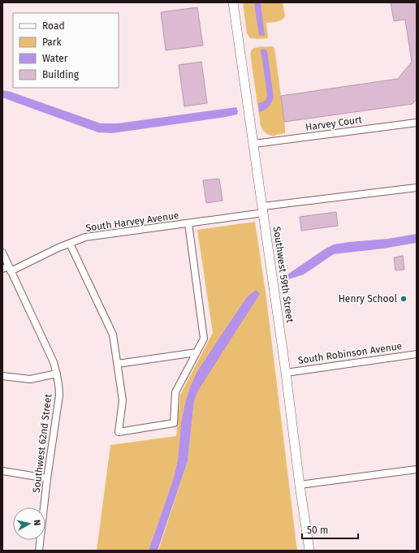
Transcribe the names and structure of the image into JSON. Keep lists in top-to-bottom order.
{
  "streets": {
    "main road": ["Southwest 59th Street"],
    "street": [
      "Harvey Court",
      "South Harvey Avenue",
      "South Robinson Avenue",
      "Southwest 62nd Street"
    ]
  },
  "crossings": [
    ["Harvey Court", "Southwest 59th Street"],
    ["South Harvey Avenue", "Southwest 59th Street"],
    ["South Harvey Avenue", "Southwest 62nd Street"],
    ["Southwest 59th Street", "South Robinson Avenue"]
  ],
  "places": ["Henry School"],
  "legend": [
    "Road",
    "Park",
    "Water",
    "Building"
  ],
  "scale_bar": "50 m",
  "north": "right"
}
